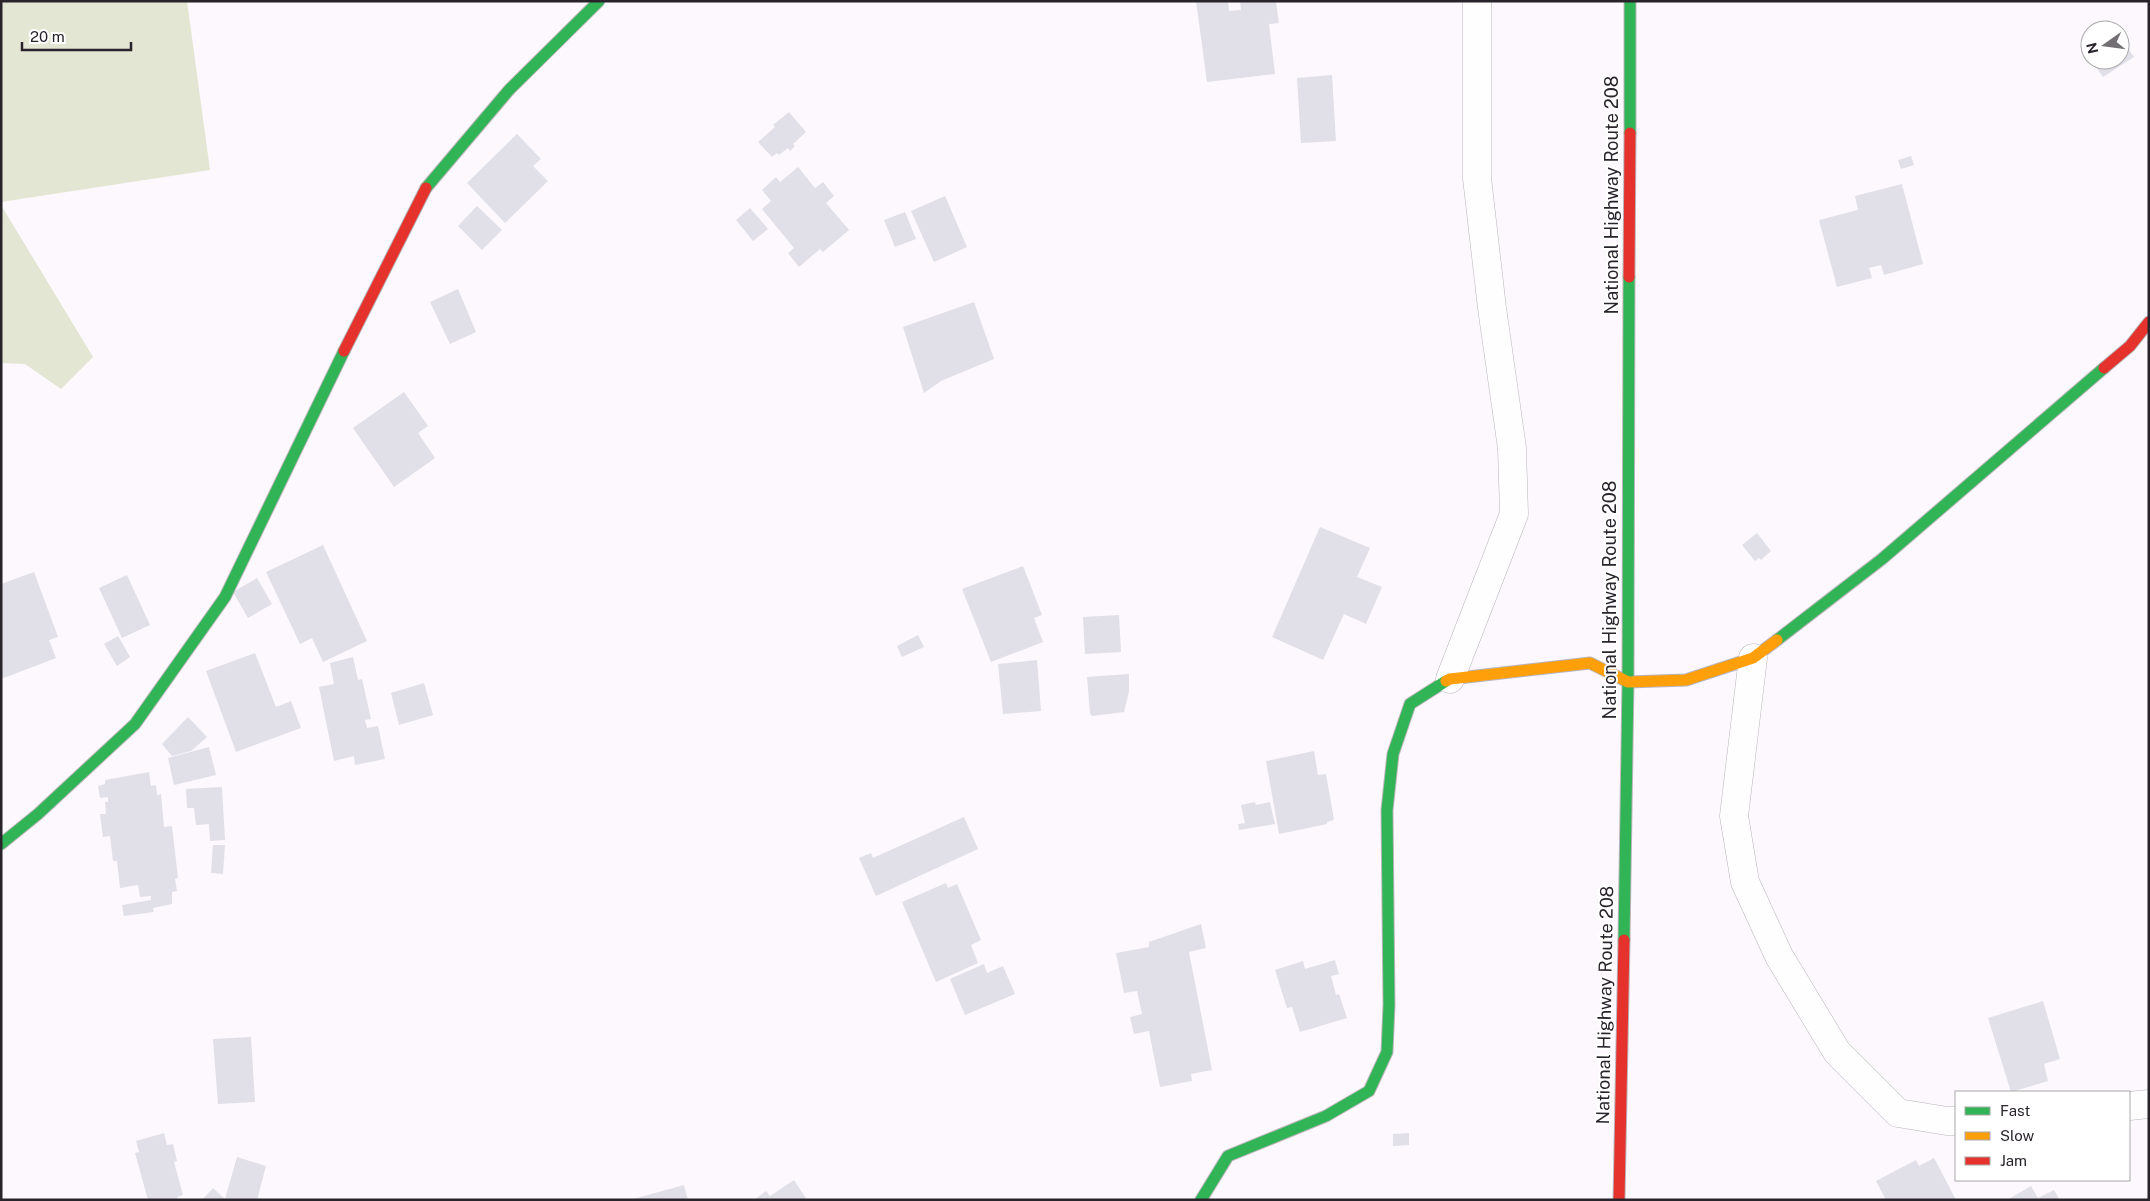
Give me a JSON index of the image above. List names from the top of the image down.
{
  "streets": {
    "main road": ["National Highway Route 208"]
  },
  "legend": ["Fast", "Slow", "Jam"],
  "scale_bar": "20 m",
  "north": "left"
}
